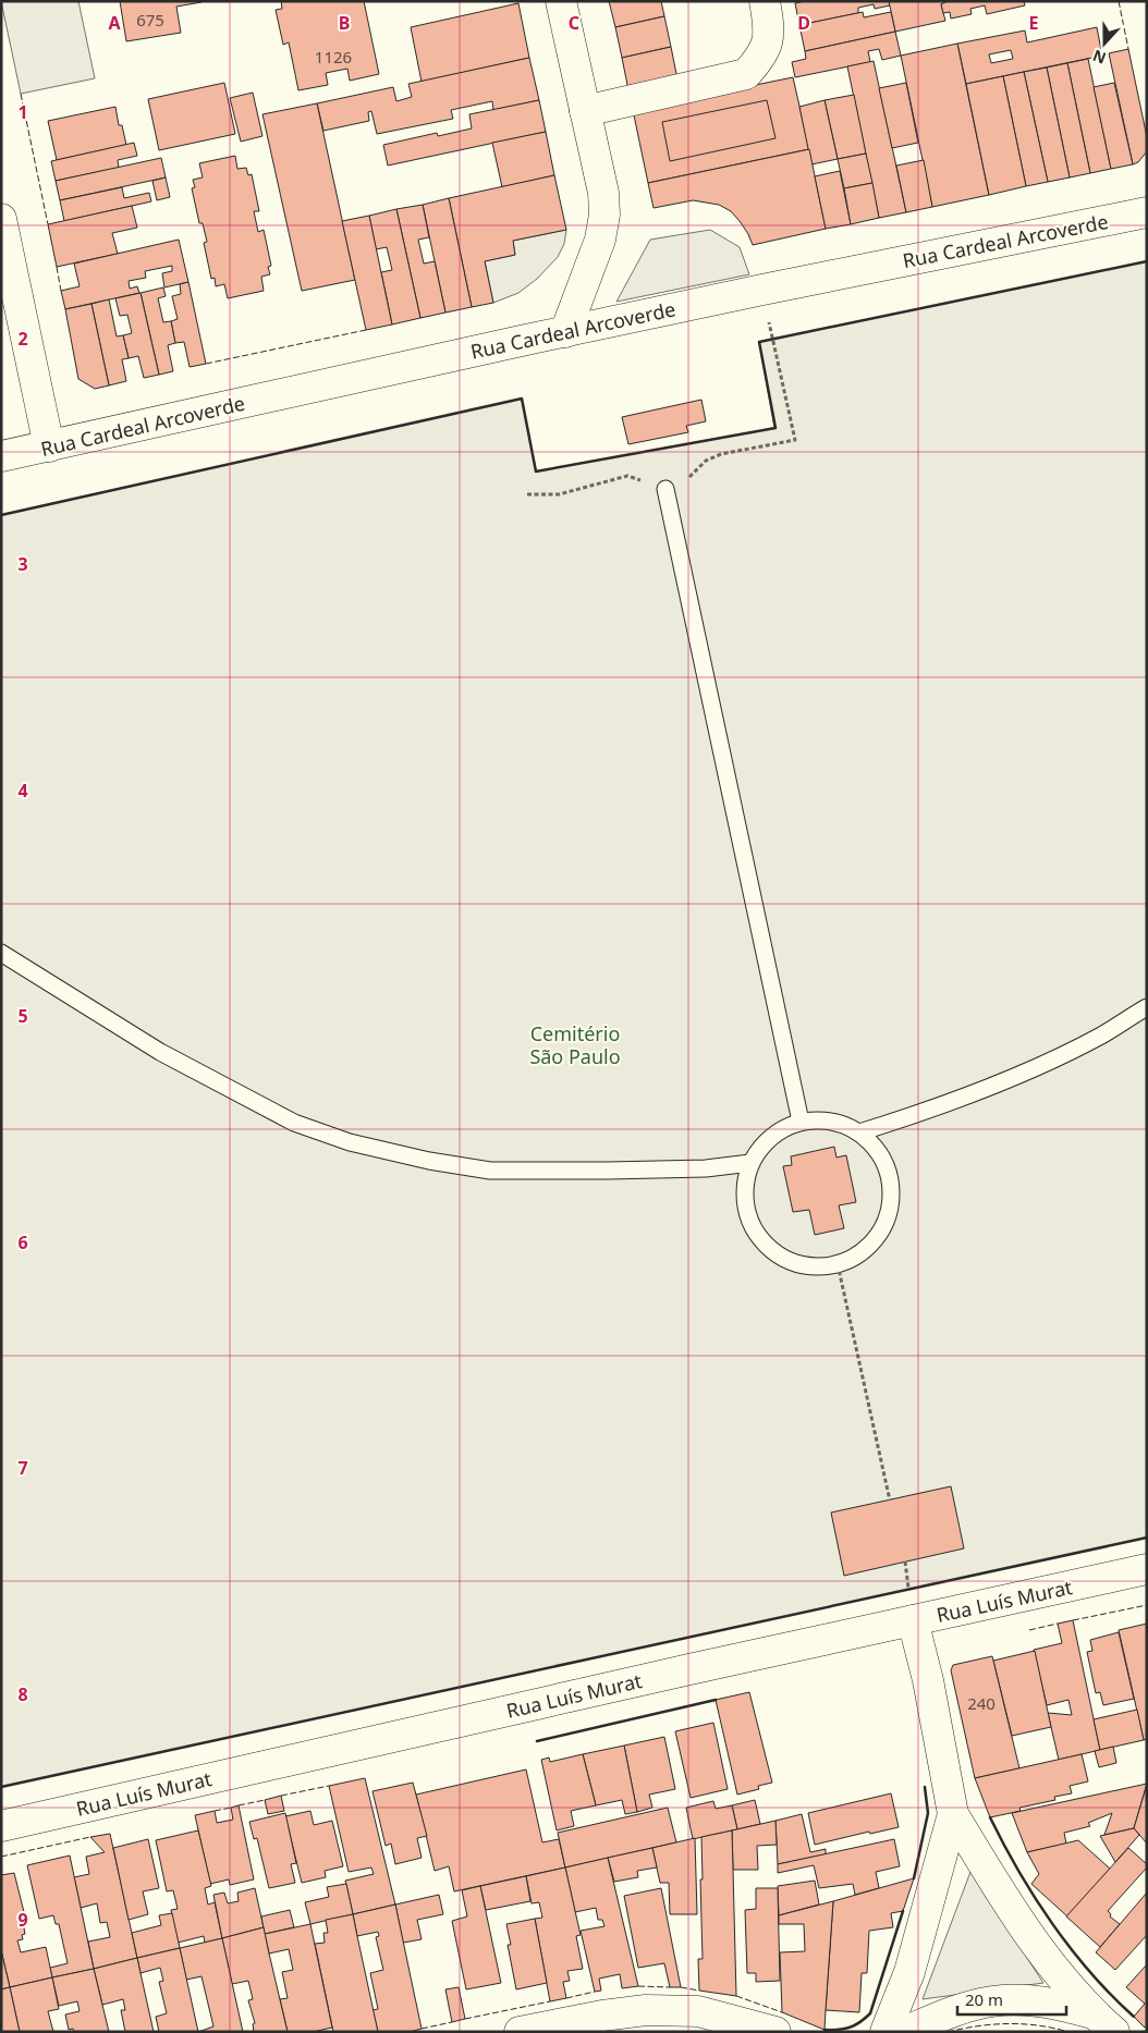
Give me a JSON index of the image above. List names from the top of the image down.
{
  "streets": {
    "street": ["Rua Cardeal Arcoverde", "Rua Luís Murat"]
  },
  "parks": ["Cemitério São Paulo"],
  "house_numbers": ["675", "1126", "240"],
  "scale_bar": "20 m",
  "north": "bottom",
  "grid": {
    "columns": [
      "A",
      "B",
      "C",
      "D",
      "E"
    ],
    "rows": [
      "1",
      "2",
      "3",
      "4",
      "5",
      "6",
      "7",
      "8",
      "9"
    ]
  }
}
